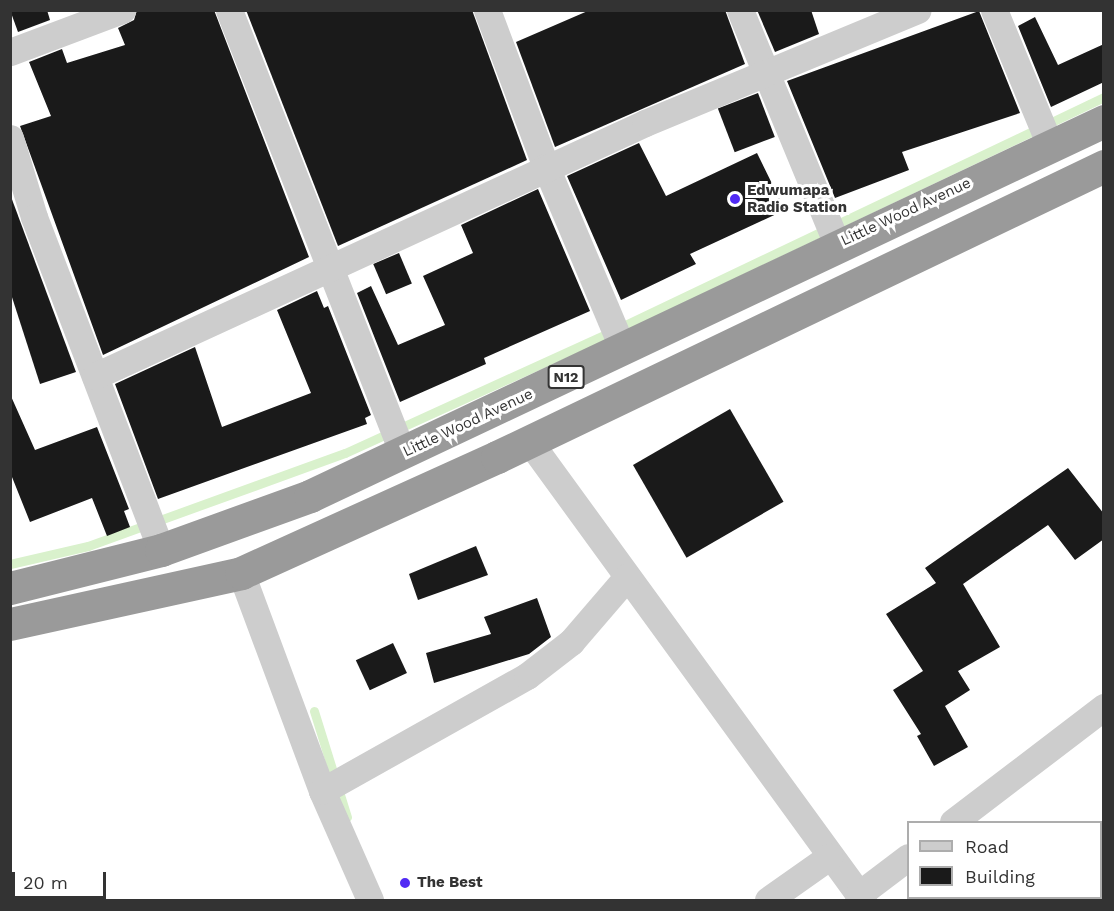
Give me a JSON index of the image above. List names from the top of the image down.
{
  "streets": {
    "highway": ["Little Wood Avenue", "N12"]
  },
  "places": ["Edwumapa Radio Station", "The Best"],
  "legend": ["Road", "Building"],
  "scale_bar": "20 m"
}
